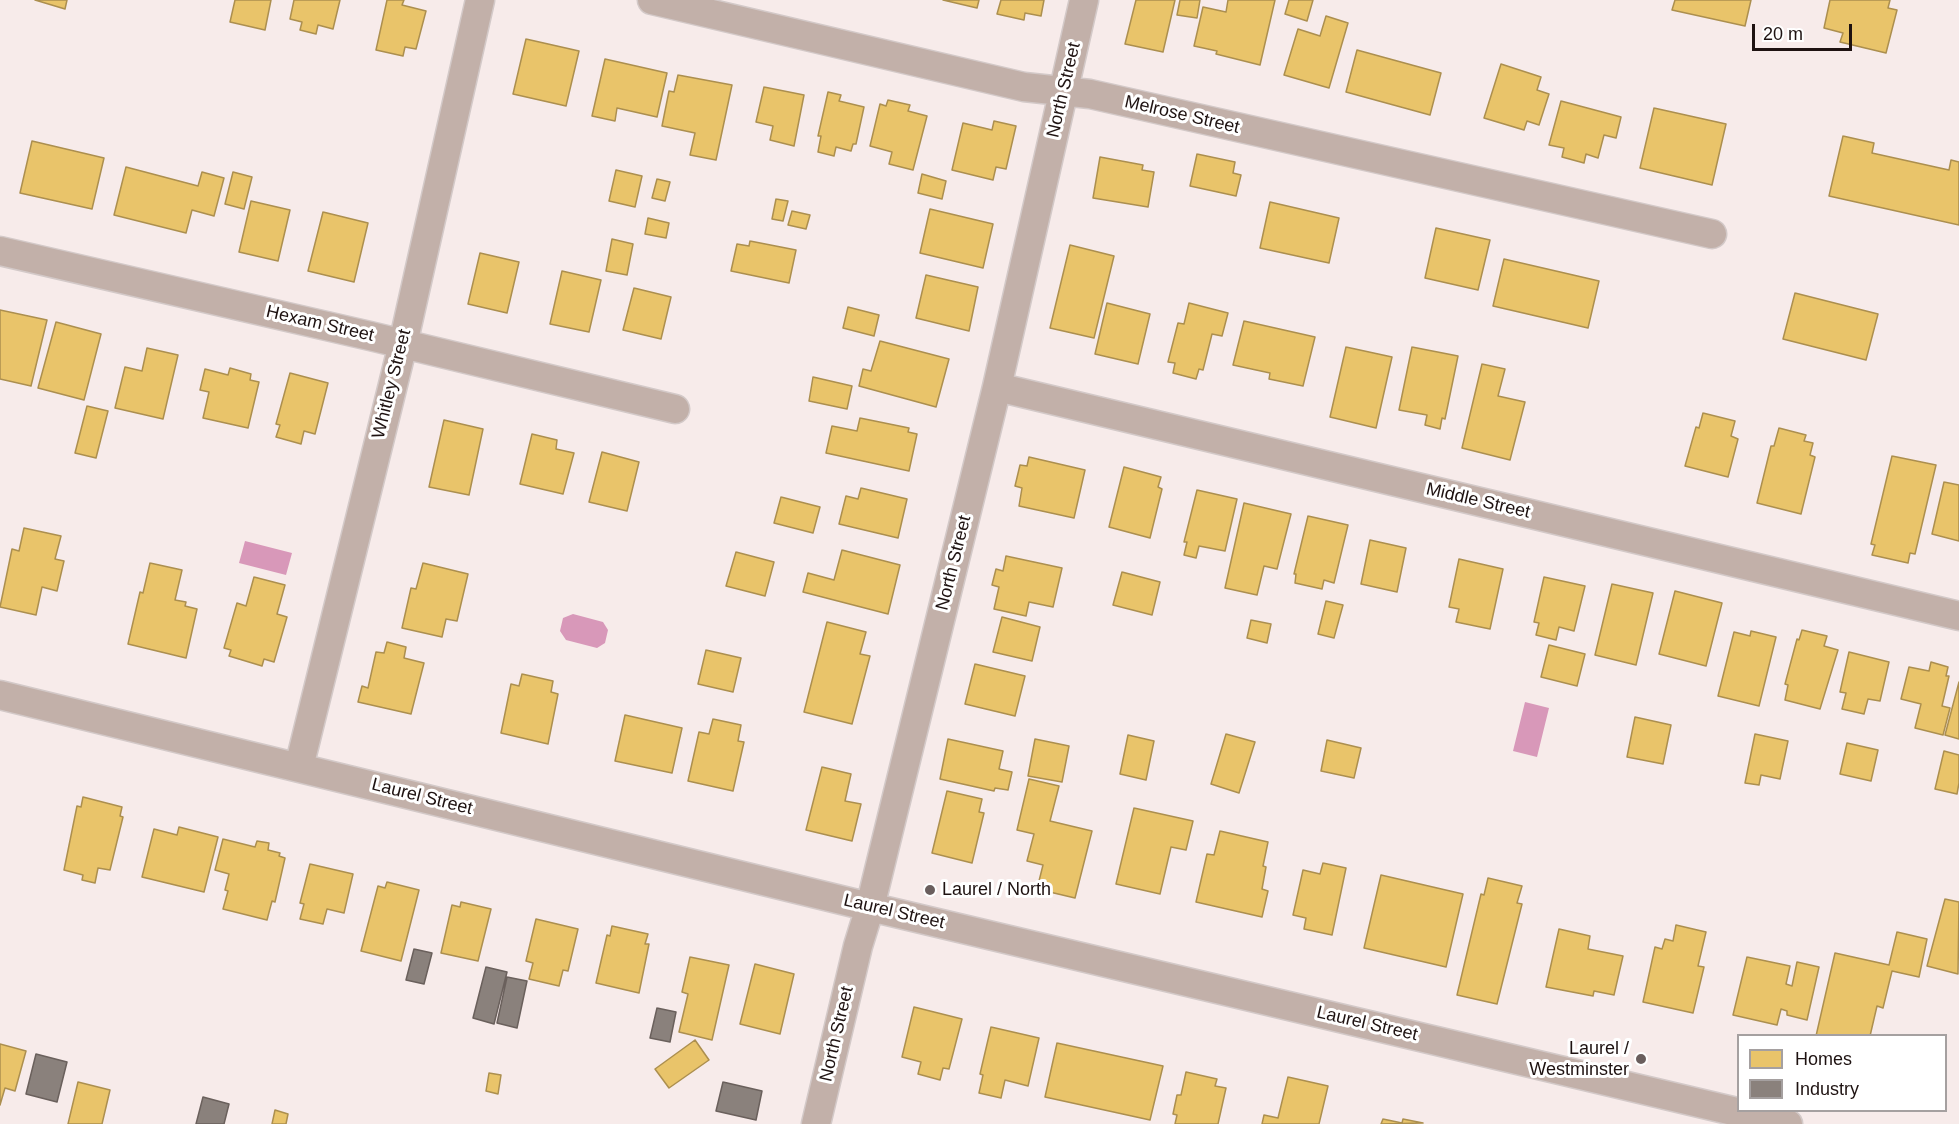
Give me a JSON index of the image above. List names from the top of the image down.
{
  "streets": {
    "street": [
      "North Street",
      "Melrose Street",
      "Hexam Street",
      "Whitley Street",
      "Middle Street",
      "Laurel Street"
    ]
  },
  "crossings": [
    ["North Street", "Melrose Street"],
    ["North Street", "Middle Street"],
    ["North Street", "Laurel Street"],
    ["Hexam Street", "Whitley Street"],
    ["Whitley Street", "Laurel Street"]
  ],
  "places": ["Laurel / North", "Laurel / Westminster"],
  "legend": ["Homes", "Industry"],
  "scale_bar": "20 m"
}
